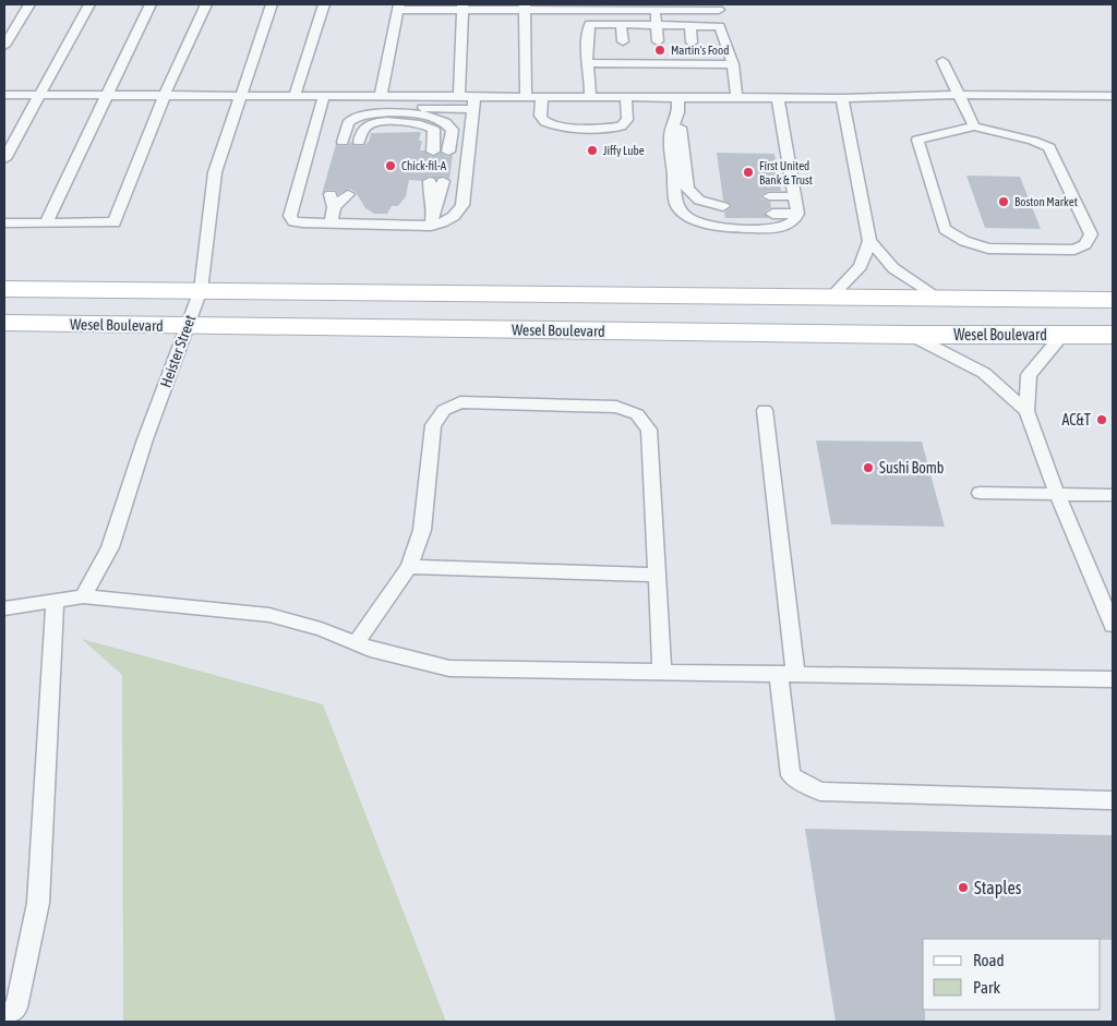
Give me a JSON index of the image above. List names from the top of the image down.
{
  "streets": {
    "main road": ["Wesel Boulevard"],
    "lane": ["Heister Street"]
  },
  "crossings": [
    ["Wesel Boulevard", "Heister Street"]
  ],
  "places": [
    "Martin's Food",
    "Jiffy Lube",
    "Chick-fil-A",
    "First United Bank & Trust",
    "Boston Market",
    "AC&T",
    "Sushi Bomb",
    "Staples"
  ],
  "legend": ["Road", "Park"]
}
